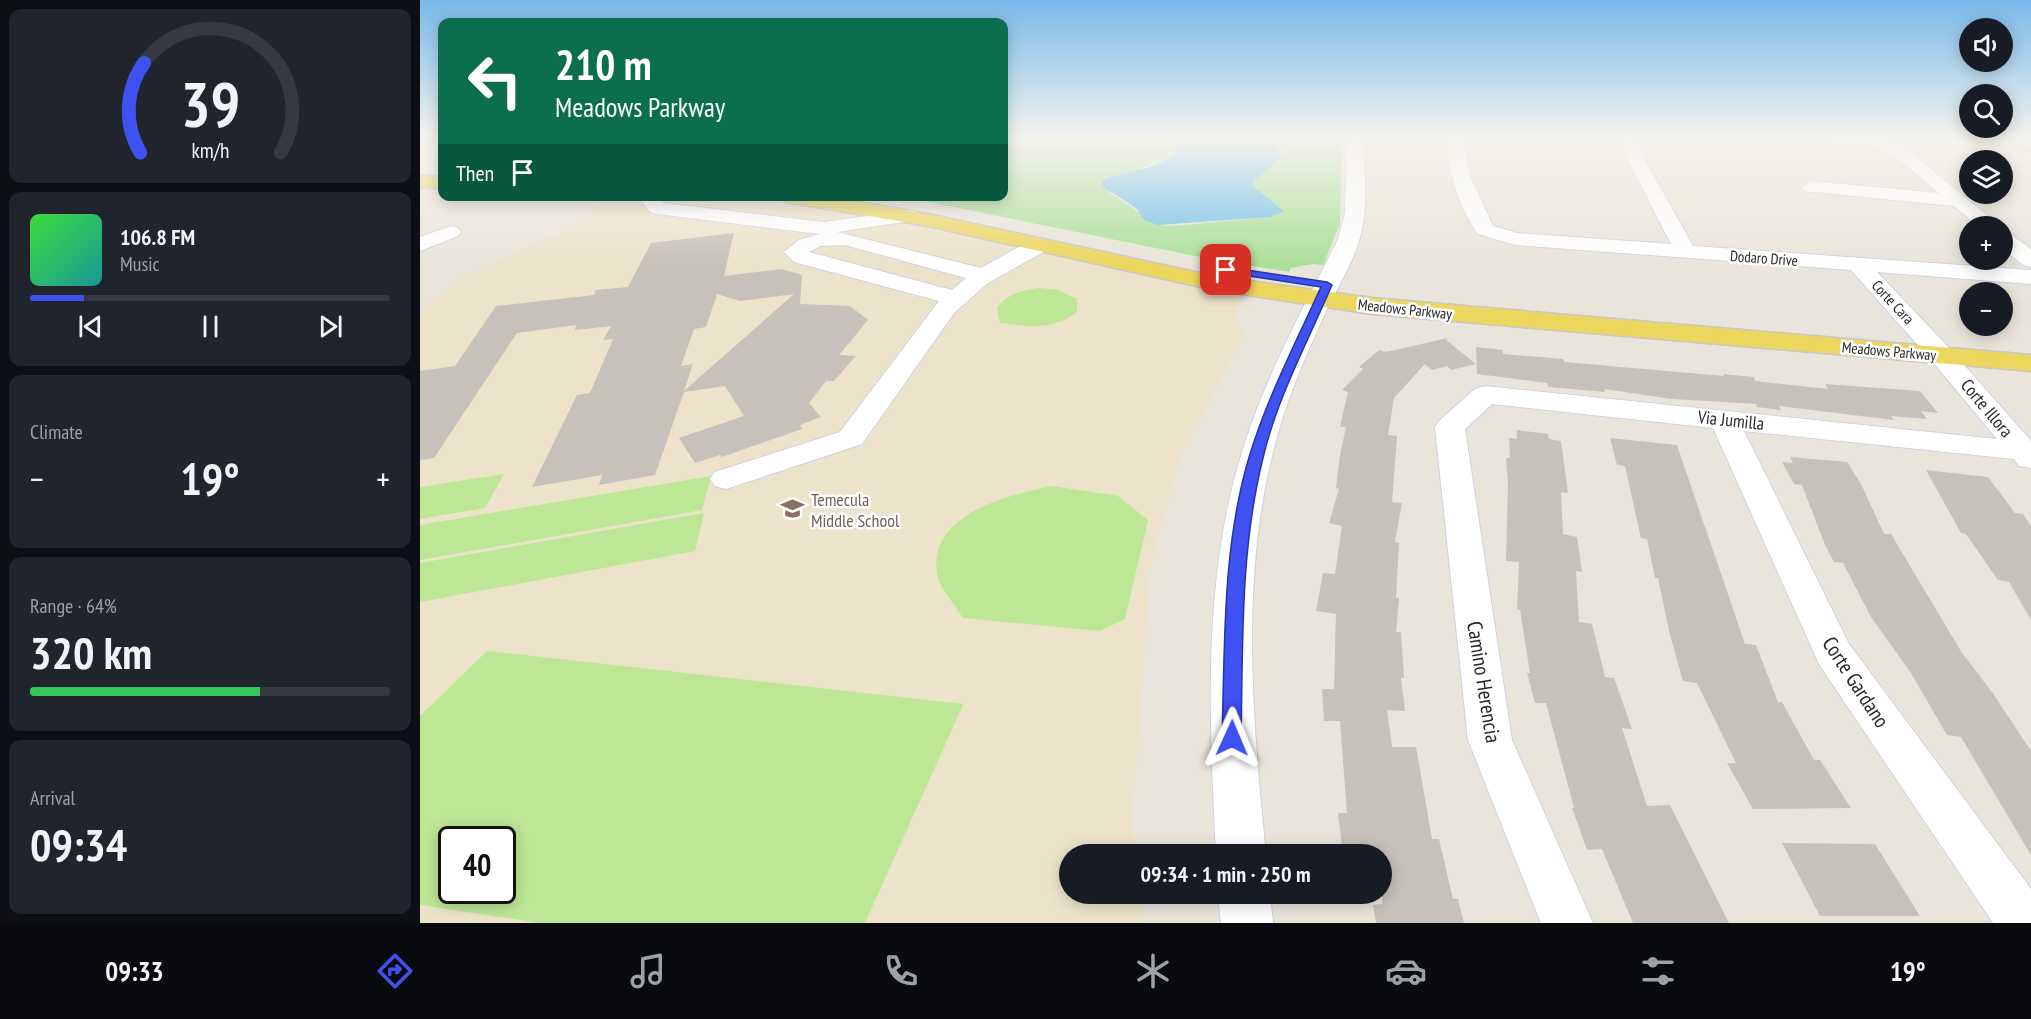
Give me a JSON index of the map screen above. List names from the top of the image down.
{
  "streets": {
    "main road": ["Meadows Parkway"],
    "street": [
      "Dodaro Drive",
      "Corte Cara",
      "Corte Illora",
      "Via Jumilla",
      "Camino Herencia",
      "Corte Gardano"
    ]
  },
  "crossings": [
    ["Dodaro Drive", "Corte Cara"],
    ["Corte Cara", "Meadows Parkway"],
    ["Corte Cara", "Corte Illora"],
    ["Meadows Parkway", "Corte Illora"],
    ["Corte Illora", "Via Jumilla"],
    ["Via Jumilla", "Camino Herencia"],
    ["Via Jumilla", "Corte Gardano"]
  ],
  "places": {
    "school or university": ["Temecula Middle School"]
  },
  "page": {
    "map_buttons": ["+", "−"],
    "turn": ["210 m", "Meadows Parkway"],
    "then": "Then",
    "song": ["106.8 FM", "Music"],
    "tile": [
      "Climate",
      ["Range · 64%", "320 km"],
      ["Arrival", "09:34"]
    ],
    "heat": ["−", "19°", "+"],
    "limit": "40",
    "trip": "09:34 · 1 min · 250 m",
    "tabs": ["09:33", "19°"],
    "gauge": ["39", "km/h"]
  }
}
